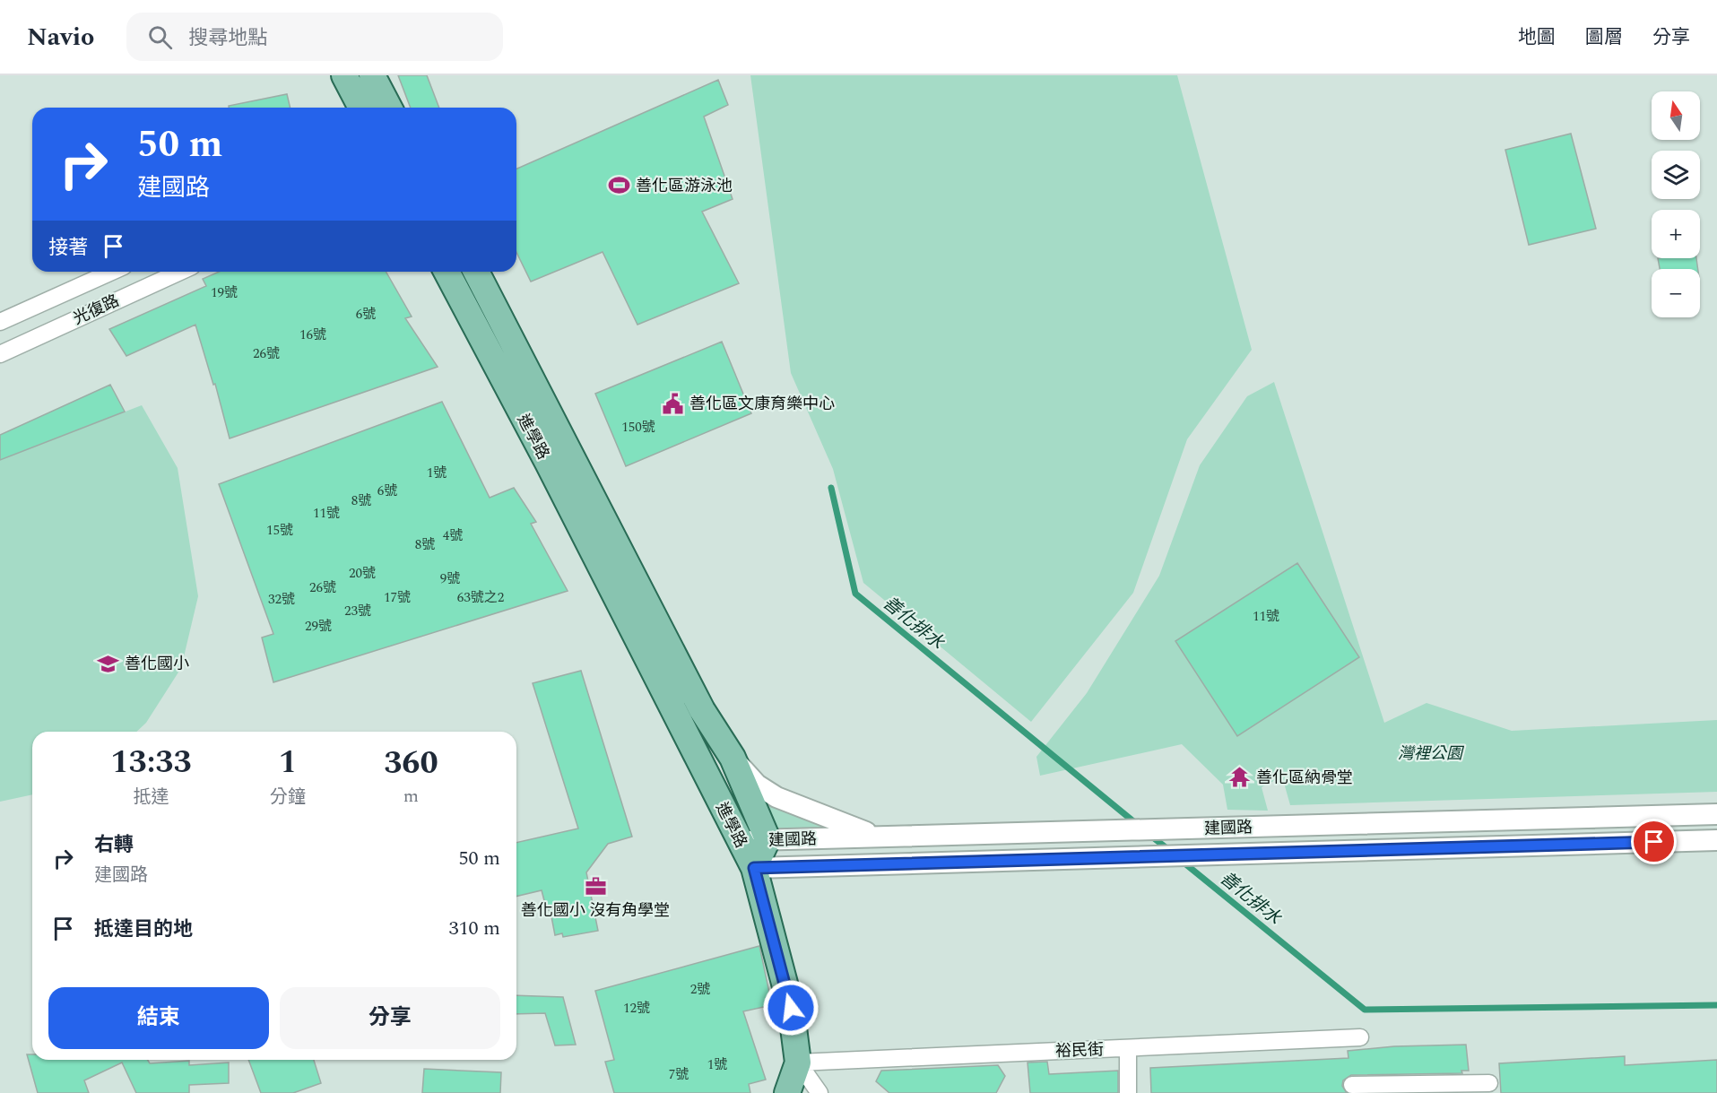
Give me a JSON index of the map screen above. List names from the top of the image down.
{
  "streets": {
    "main road": ["進學路"],
    "street": ["光復路", "建國路", "裕民街"]
  },
  "crossings": [
    ["進學路", "建國路"]
  ],
  "water": ["善化排水"],
  "parks": ["灣裡公園"],
  "places": {
    "sports": ["善化區游泳池"],
    "public building": ["善化區文康育樂中心"],
    "school or university": ["善化國小"],
    "temple": ["善化區納骨堂"],
    "office": ["善化國小 沒有角學堂"]
  },
  "house_numbers": [
    "19號",
    "6號",
    "16號",
    "26號",
    "150號",
    "1號",
    "6號",
    "8號",
    "11號",
    "15號",
    "4號",
    "8號",
    "20號",
    "9號",
    "26號",
    "17號",
    "63號之2",
    "32號",
    "23號",
    "11號",
    "29號",
    "2號",
    "12號",
    "1號",
    "7號"
  ],
  "north": "top",
  "page": {
    "header": "Navio",
    "search": "搜尋地點",
    "nav": ["地圖", "圖層", "分享"],
    "map_buttons": ["+", "−"],
    "turn": ["50 m", "建國路"],
    "then": "接著",
    "eta": [
      "13:33",
      "抵達",
      "1",
      "分鐘",
      "360",
      "m"
    ],
    "list": [
      {
        "name": "右轉",
        "note": "建國路",
        "value": "50 m"
      },
      {
        "name": "抵達目的地",
        "value": "310 m"
      }
    ],
    "buttons": ["結束", "分享"]
  }
}
